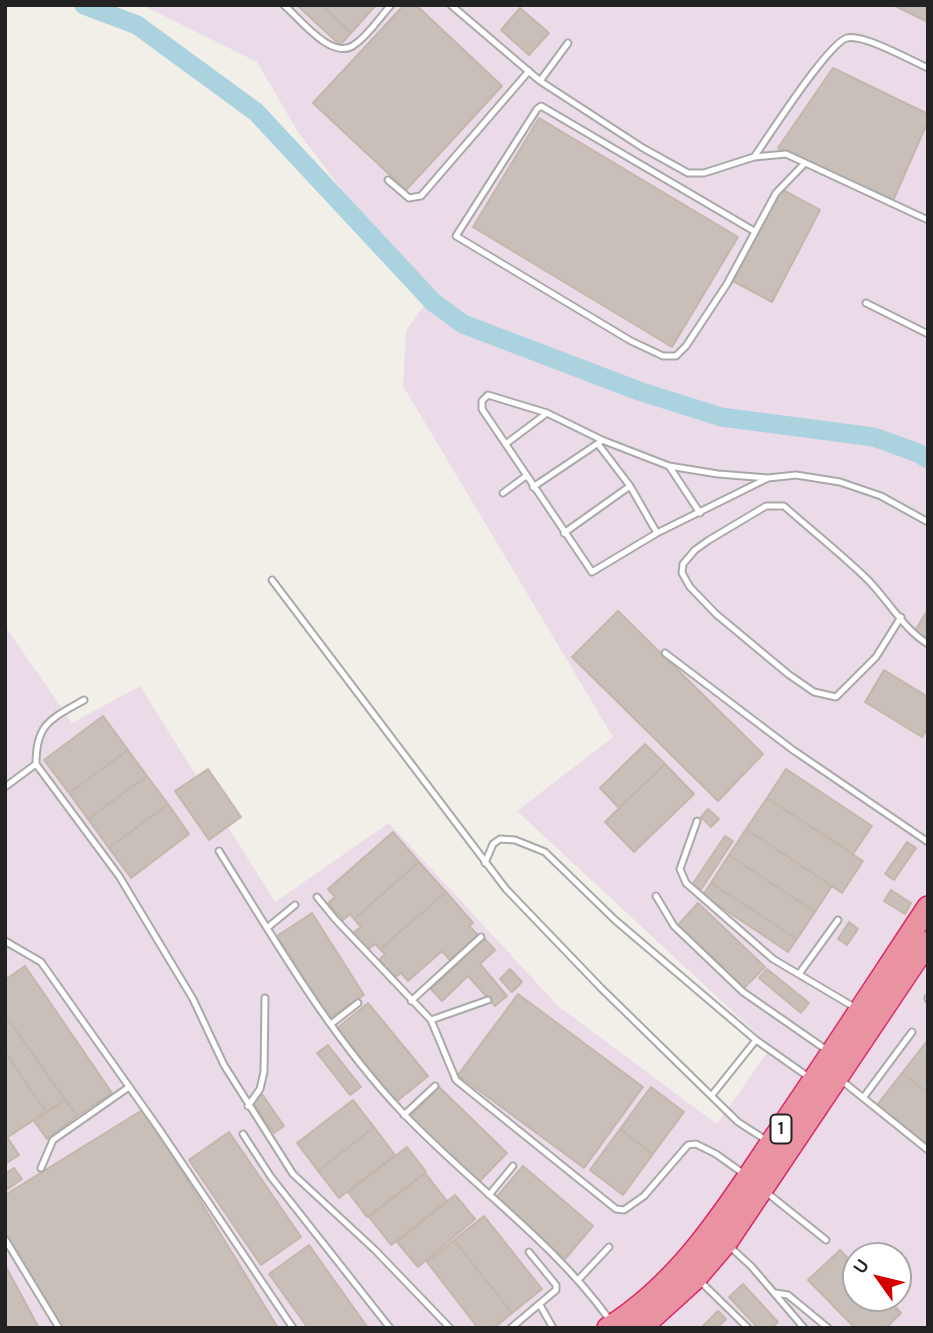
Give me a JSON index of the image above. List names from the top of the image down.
{
  "streets": {
    "highway": ["1"]
  },
  "north": "top left"
}
